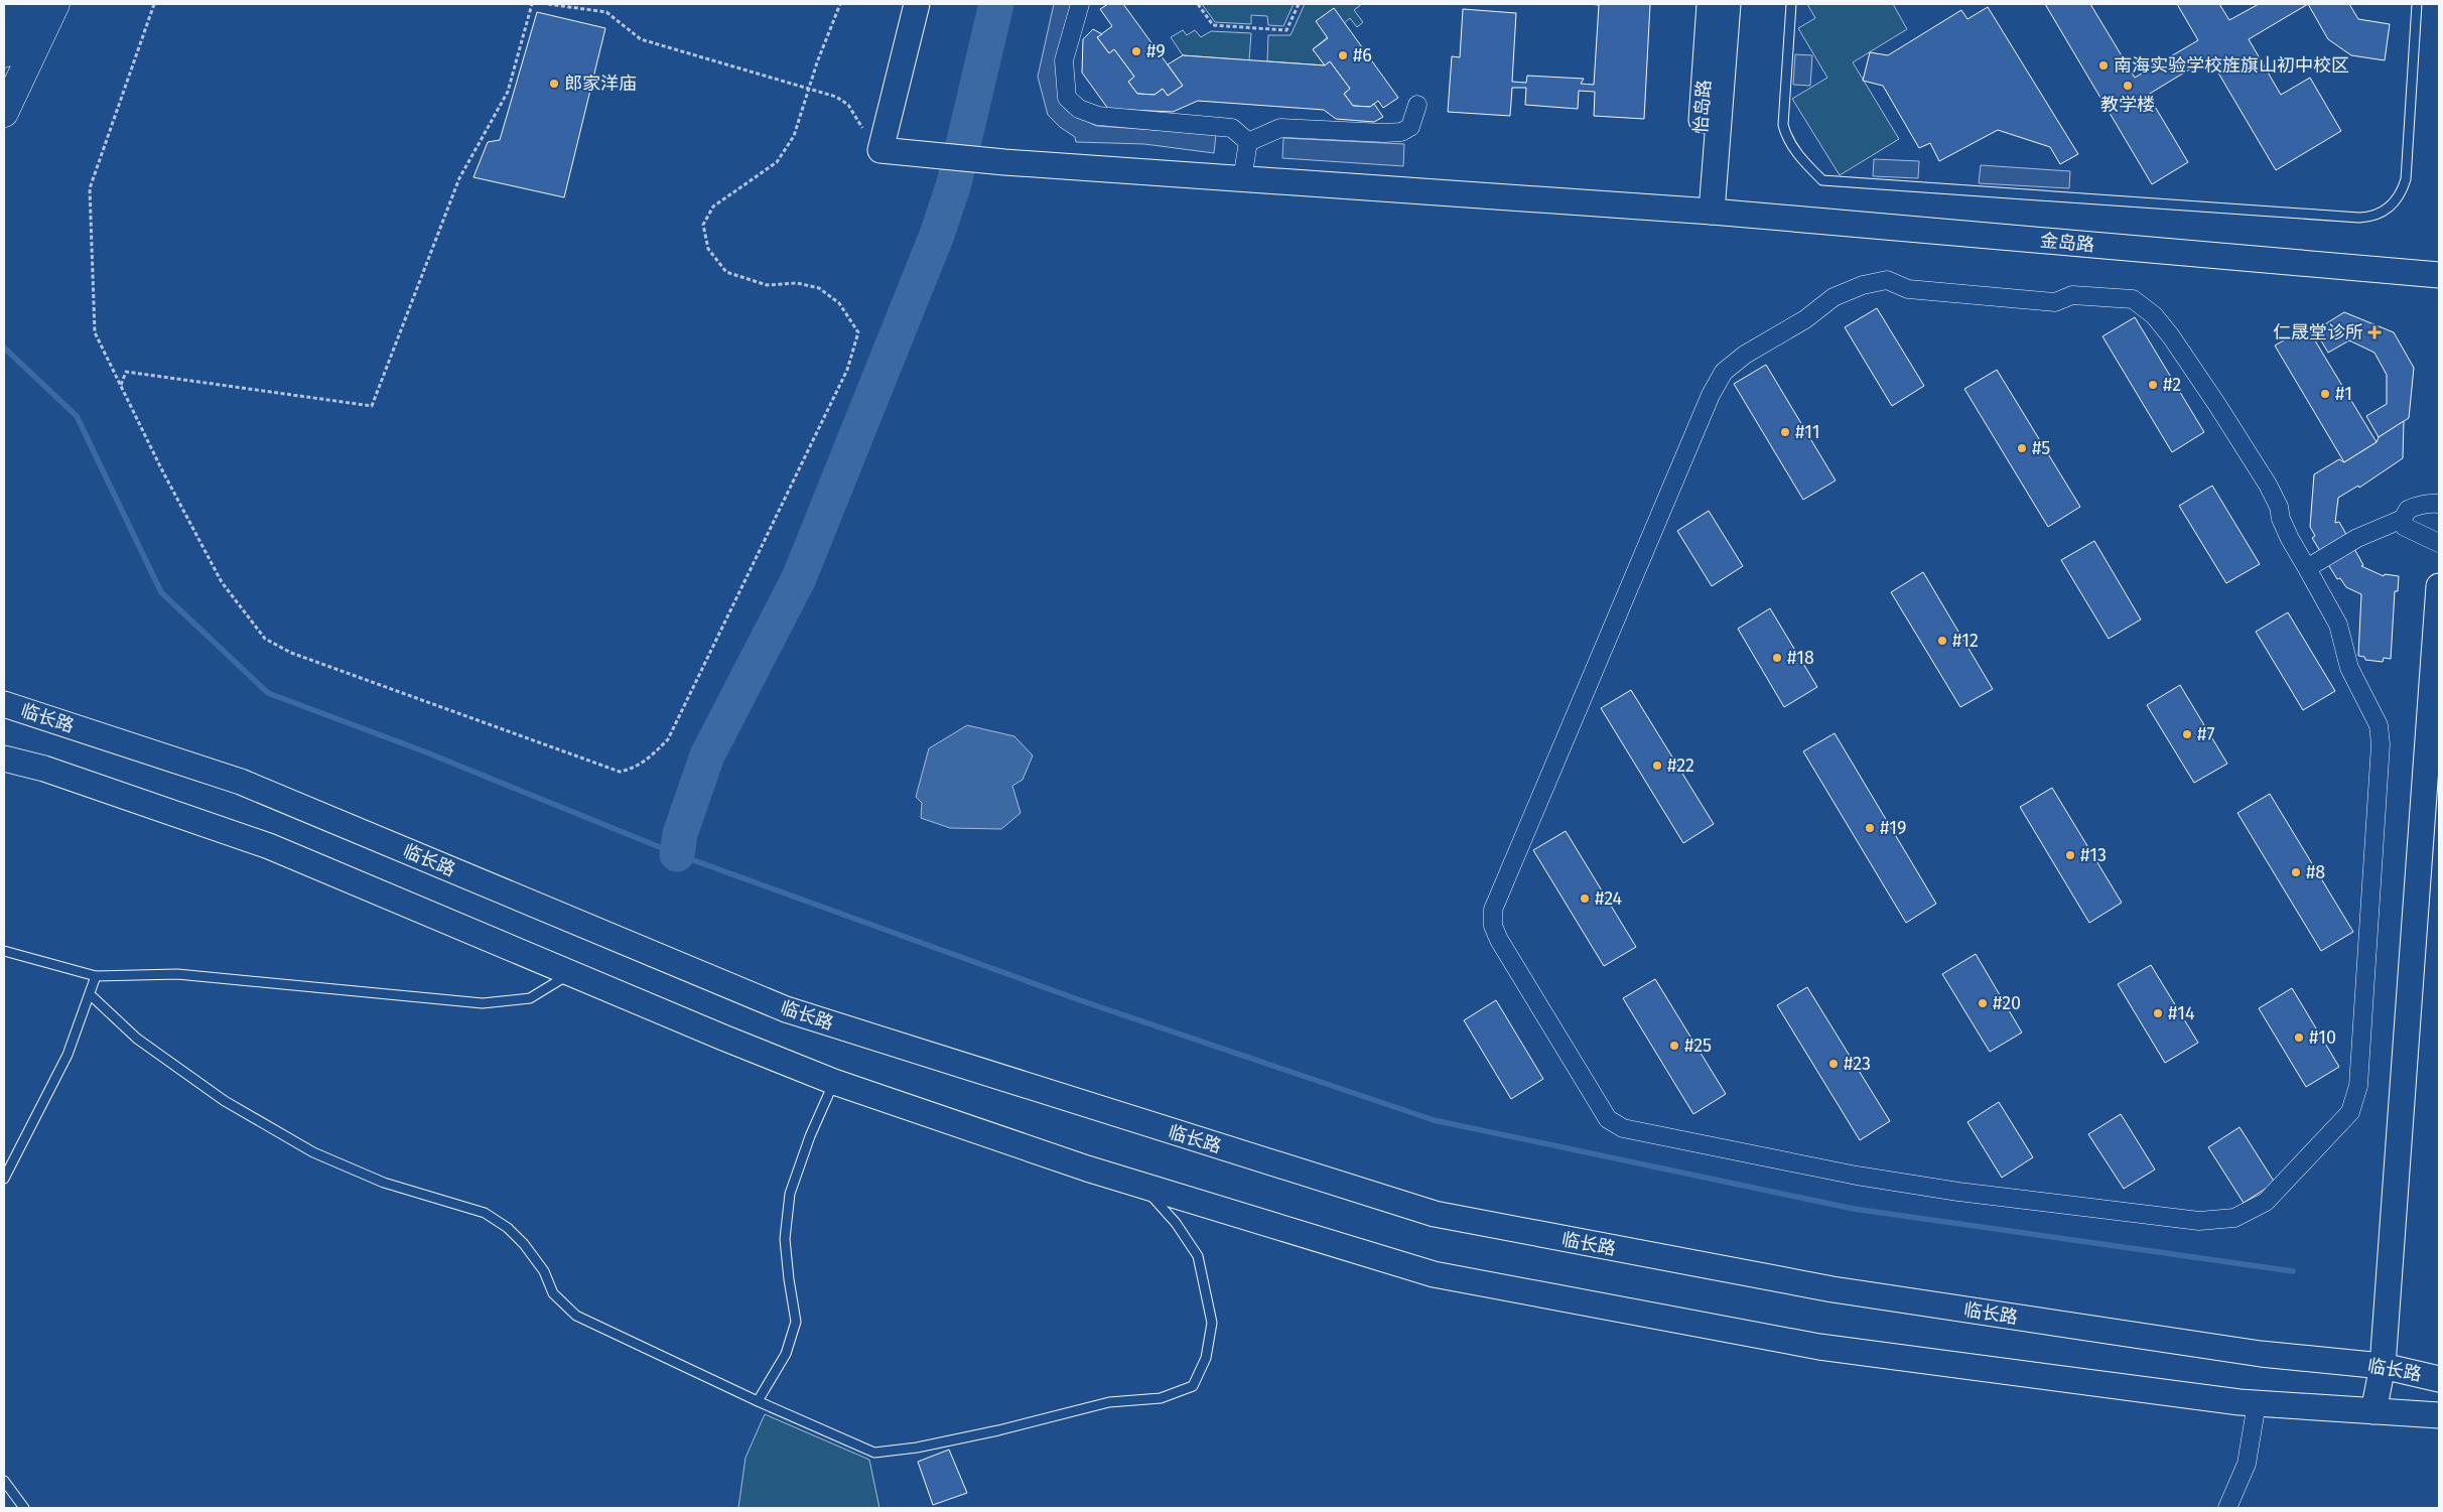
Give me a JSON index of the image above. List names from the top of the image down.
{
  "streets": {
    "main road": ["怡岛路", "金岛路", "临长路"]
  },
  "crossings": [
    ["怡岛路", "金岛路"]
  ],
  "places": {
    "other": [
      "#9",
      "#6",
      "南海实验学校旌旗山初中校区",
      "郎家洋庙",
      "教学楼",
      "#2",
      "#1",
      "#11",
      "#5",
      "#12",
      "#18",
      "#7",
      "#22",
      "#19",
      "#13",
      "#8",
      "#24",
      "#20",
      "#14",
      "#10",
      "#25",
      "#23"
    ],
    "health": ["仁晟堂诊所"]
  }
}
